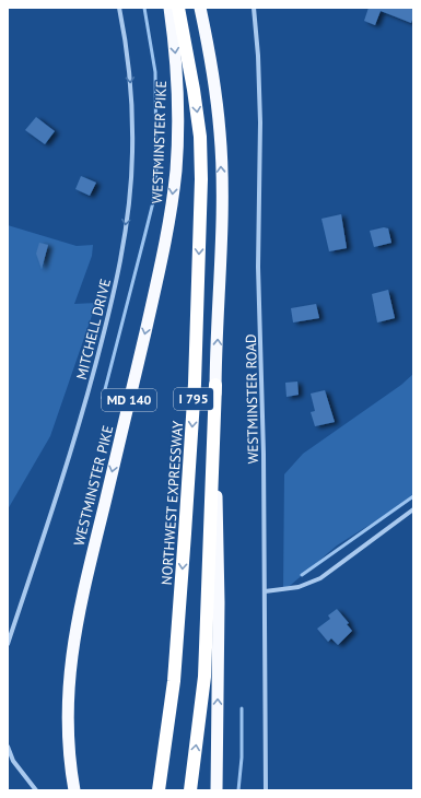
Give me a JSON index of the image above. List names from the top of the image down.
{
  "streets": {
    "highway": [
      "WESTMINSTER PIKE",
      "I 795",
      "MD 140",
      "NORTHWEST EXPRESSWAY"
    ],
    "street": ["MITCHELL DRIVE", "WESTMINSTER ROAD"]
  },
  "one_way": ["MITCHELL DRIVE"]
}
